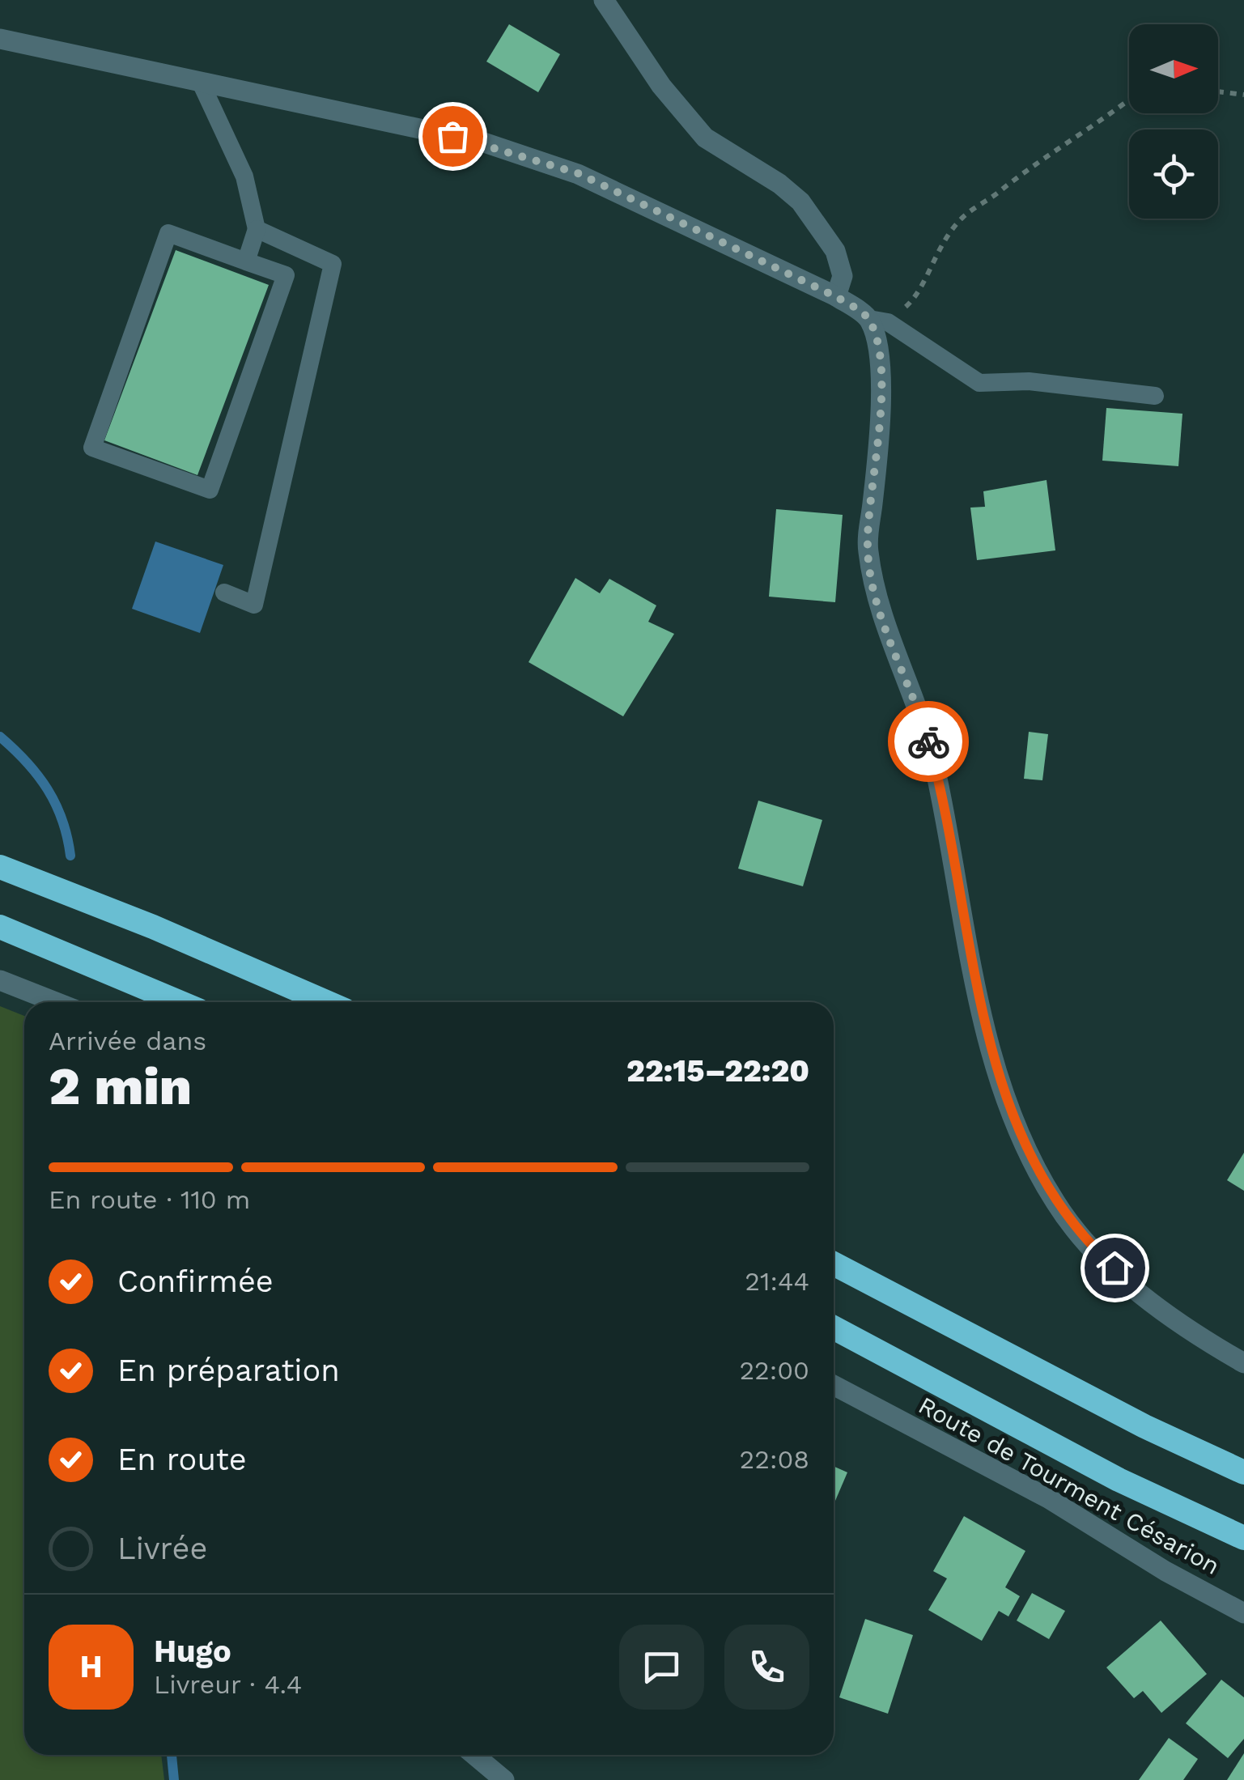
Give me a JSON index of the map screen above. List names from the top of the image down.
{
  "streets": {
    "street": ["Route de Tourment Césarion"]
  },
  "north": "right",
  "page": {
    "heading": ["2 min", "Arrivée dans", "22:15–22:20"],
    "panel": ["Hugo", "Livreur · 4.4"],
    "bar": "En route · 110 m",
    "list": [
      ["Confirmée", "21:44"],
      ["En préparation", "22:00"],
      ["En route", "22:08"],
      "Livrée"
    ],
    "round": "H"
  }
}
